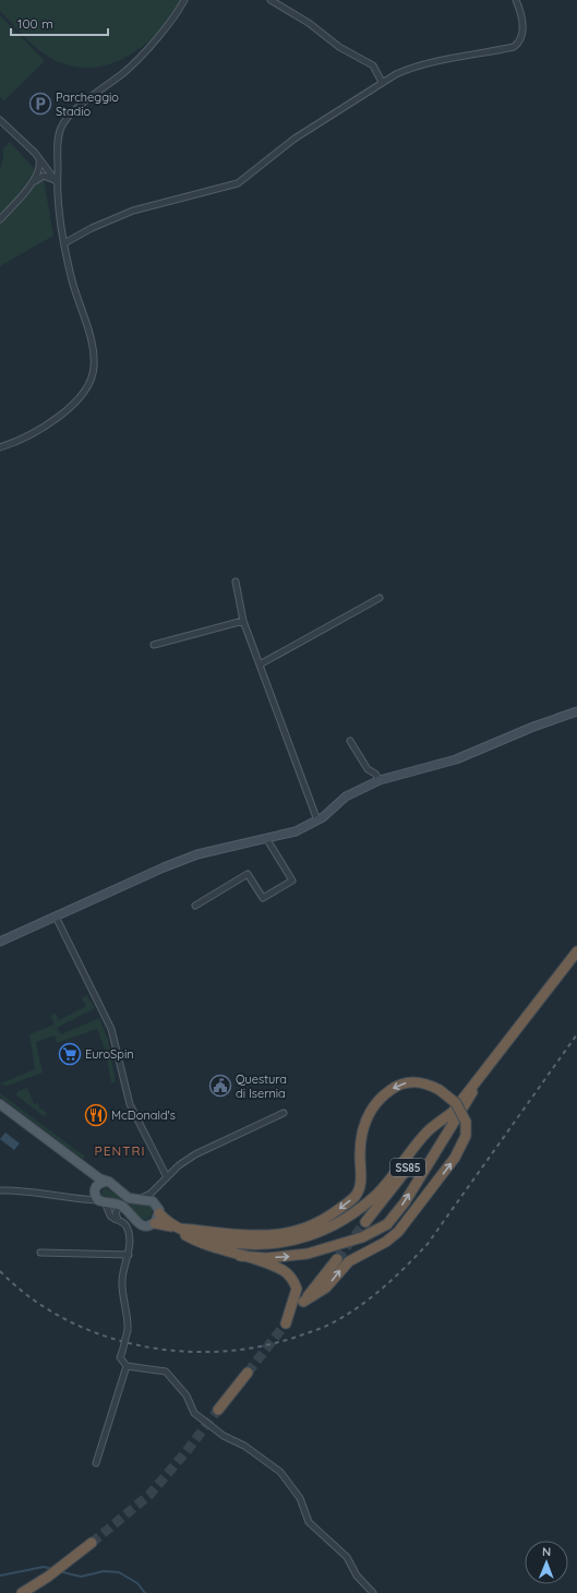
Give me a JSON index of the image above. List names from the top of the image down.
{
  "streets": {
    "highway": ["SS85"]
  },
  "districts": ["PENTRI"],
  "places": {
    "parking": ["Parcheggio Stadio"],
    "supermarket": ["EuroSpin"],
    "public building": ["Questura di Isernia"],
    "restaurant": ["McDonald's"]
  },
  "scale_bar": "100 m",
  "north": "top"
}
